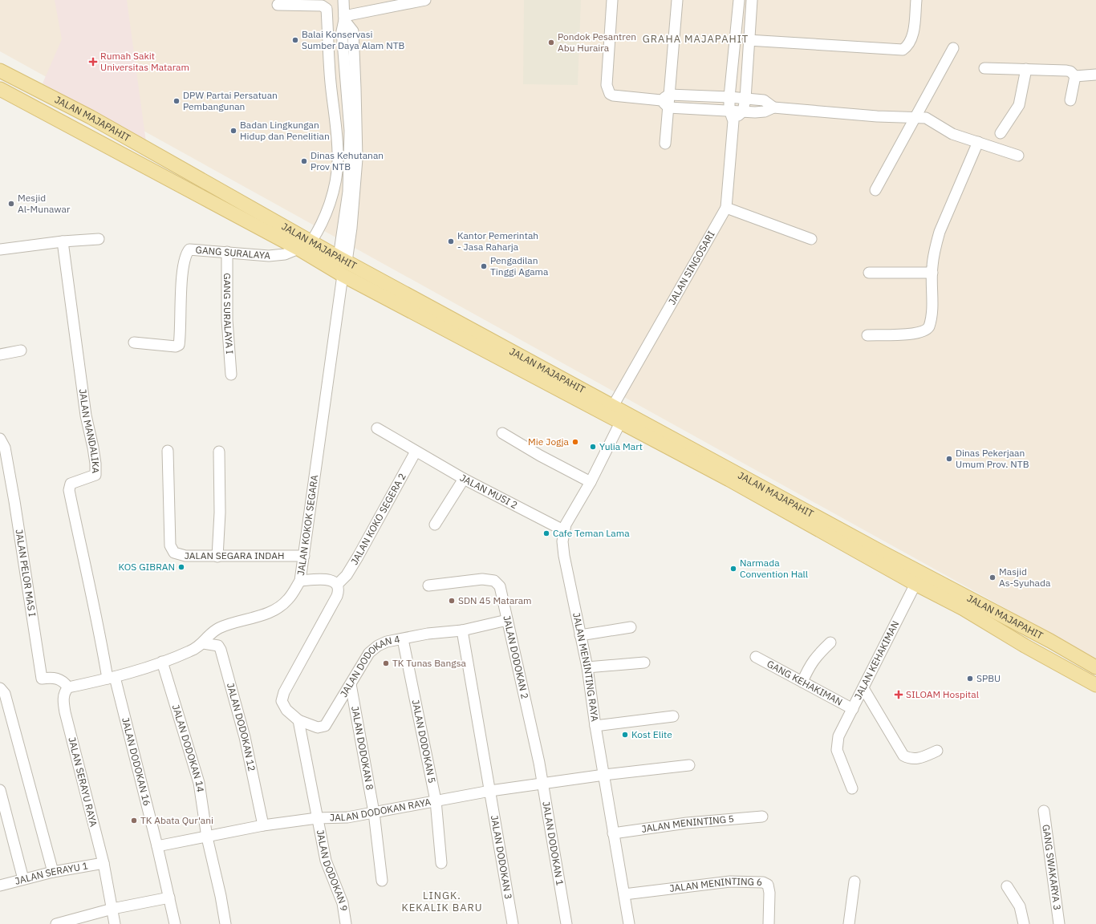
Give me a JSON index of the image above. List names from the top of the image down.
{
  "streets": {
    "main road": ["JALAN MAJAPAHIT"],
    "street": [
      "GANG SURALAYA",
      "JALAN SINGOSARI",
      "GANG SURALAYA I",
      "JALAN MANDALIKA",
      "JALAN MUSI 2",
      "JALAN KOKO SEGERA 2",
      "JALAN KOKOK SEGARA",
      "JALAN SEGARA INDAH",
      "JALAN PELOR MAS I",
      "JALAN DODOKAN 2",
      "JALAN KEHAKIMAN",
      "JALAN MENINTING RAYA",
      "JALAN DODOKAN 4",
      "GANG KEHAKIMAN",
      "JALAN DODOKAN 12",
      "JALAN DODOKAN 5",
      "JALAN DODOKAN 14",
      "JALAN DODOKAN 8",
      "JALAN DODOKAN 16",
      "JALAN SERAYU RAYA",
      "JALAN DODOKAN RAYA",
      "JALAN MENINTING 5",
      "JALAN DODOKAN 1",
      "JALAN DODOKAN 3",
      "GANG SWAKARYA 3",
      "JALAN DODOKAN 9",
      "JALAN SERAYU 1",
      "JALAN MENINTING 6"
    ]
  },
  "crossings": [
    ["JALAN MAJAPAHIT", "GANG SURALAYA"],
    ["JALAN MAJAPAHIT", "JALAN SINGOSARI"],
    ["JALAN MAJAPAHIT", "JALAN KOKOK SEGARA"],
    ["JALAN MAJAPAHIT", "JALAN KEHAKIMAN"],
    ["JALAN MAJAPAHIT", "JALAN MENINTING RAYA"],
    ["GANG SURALAYA", "GANG SURALAYA I"],
    ["JALAN MANDALIKA", "JALAN KOKOK SEGARA"],
    ["JALAN MANDALIKA", "JALAN DODOKAN 16"],
    ["JALAN MUSI 2", "JALAN KOKO SEGERA 2"],
    ["JALAN MUSI 2", "JALAN MENINTING RAYA"],
    ["JALAN KOKO SEGERA 2", "JALAN DODOKAN 4"],
    ["JALAN KOKO SEGERA 2", "JALAN DODOKAN 9"],
    ["JALAN KOKOK SEGARA", "JALAN SEGARA INDAH"],
    ["JALAN KOKOK SEGARA", "JALAN DODOKAN 12"],
    ["JALAN KOKOK SEGARA", "JALAN DODOKAN 14"],
    ["JALAN KOKOK SEGARA", "JALAN DODOKAN 16"],
    ["JALAN PELOR MAS I", "JALAN SERAYU RAYA"],
    ["JALAN DODOKAN 2", "JALAN DODOKAN 4"],
    ["JALAN DODOKAN 2", "JALAN DODOKAN 1"],
    ["JALAN KEHAKIMAN", "GANG KEHAKIMAN"],
    ["JALAN MENINTING RAYA", "JALAN DODOKAN RAYA"],
    ["JALAN MENINTING RAYA", "JALAN MENINTING 5"],
    ["JALAN MENINTING RAYA", "JALAN MENINTING 6"],
    ["JALAN DODOKAN 4", "JALAN DODOKAN 5"],
    ["JALAN DODOKAN 4", "JALAN DODOKAN 8"],
    ["JALAN DODOKAN 4", "JALAN DODOKAN 9"],
    ["JALAN DODOKAN 12", "JALAN DODOKAN RAYA"],
    ["JALAN DODOKAN 5", "JALAN DODOKAN RAYA"],
    ["JALAN DODOKAN 14", "JALAN DODOKAN RAYA"],
    ["JALAN DODOKAN 8", "JALAN DODOKAN RAYA"],
    ["JALAN DODOKAN 16", "JALAN DODOKAN RAYA"],
    ["JALAN SERAYU RAYA", "JALAN SERAYU 1"],
    ["JALAN DODOKAN RAYA", "JALAN DODOKAN 1"],
    ["JALAN DODOKAN RAYA", "JALAN DODOKAN 3"],
    ["JALAN DODOKAN RAYA", "JALAN DODOKAN 9"]
  ],
  "districts": ["GRAHA MAJAPAHIT", "LINGK. KEKALIK BARU"],
  "places": {
    "other": [
      "Balai Konservasi Sumber Daya Alam NTB",
      "Pondok Pesantren Abu Huraira",
      "DPW Partai Persatuan Pembangunan",
      "Badan Lingkungan Hidup dan Penelitian",
      "Dinas Kehutanan Prov NTB",
      "Mesjid Al-Munawar",
      "Kantor Pemerintah - Jasa Raharja",
      "Pengadilan Tinggi Agama",
      "Mie Jogja",
      "Yulia Mart",
      "Dinas Pekerjaan Umum Prov. NTB",
      "Cafe Teman Lama",
      "KOS GIBRAN",
      "Narmada Convention Hall",
      "Masjid As-Syuhada",
      "SDN 45 Mataram",
      "TK Tunas Bangsa",
      "SPBU",
      "Kost Elite",
      "TK Abata Qur'ani"
    ],
    "health": ["Rumah Sakit Universitas Mataram", "SILOAM Hospital"]
  }
}
